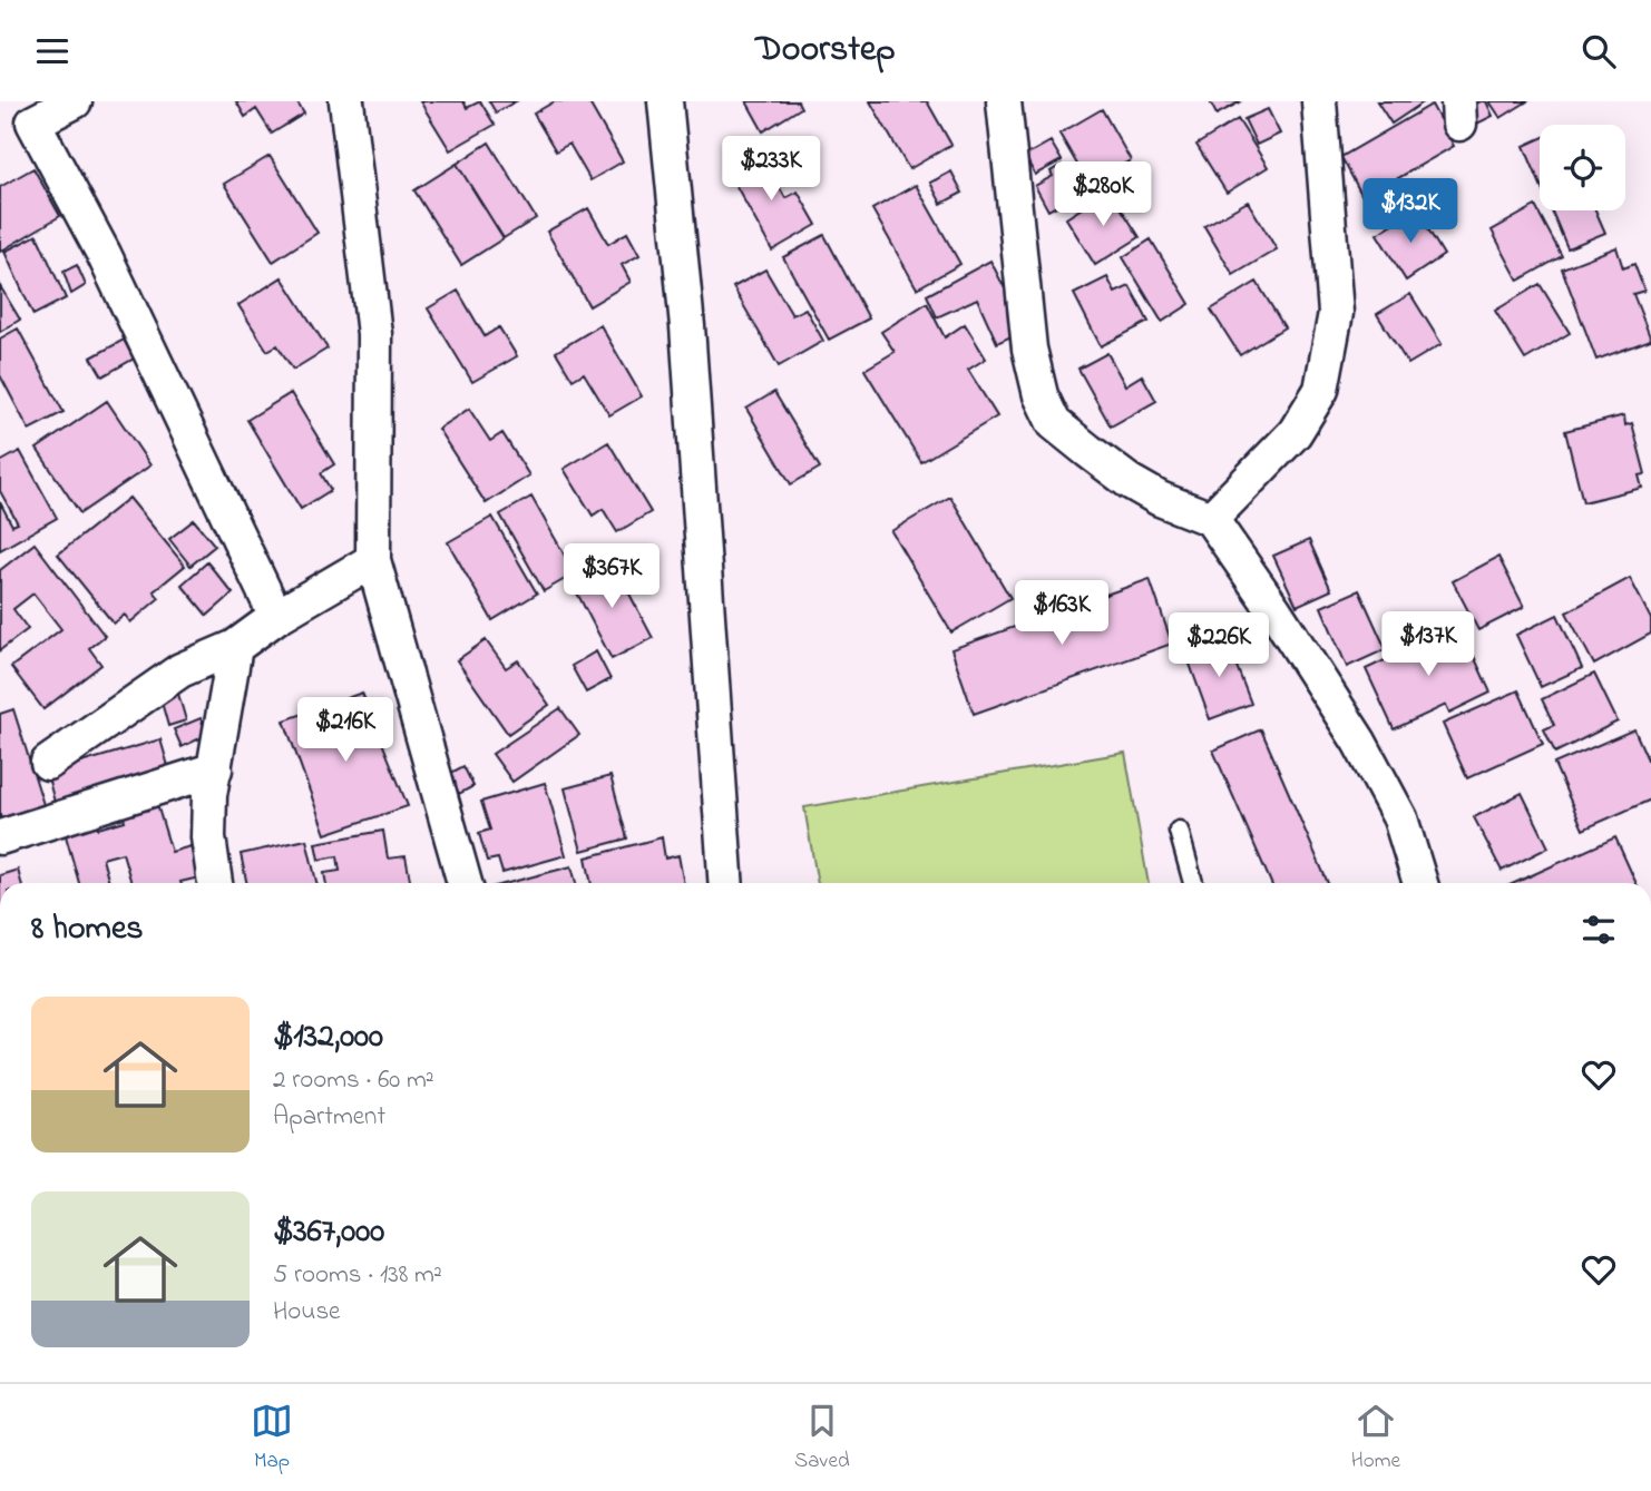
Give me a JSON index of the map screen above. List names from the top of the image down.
{
  "page": {
    "header": "Doorstep",
    "price": [
      "$233K",
      "$280K",
      "$132K",
      "$367K",
      "$163K",
      "$137K",
      "$226K",
      "$216K"
    ],
    "heading": "8 homes",
    "list": [
      {
        "name": "$132,000",
        "note": "2 rooms · 60 m² · Apartment"
      },
      {
        "name": "$367,000",
        "note": "5 rooms · 138 m² · House"
      }
    ],
    "tabs": ["Map", "Saved", "Home"]
  }
}
